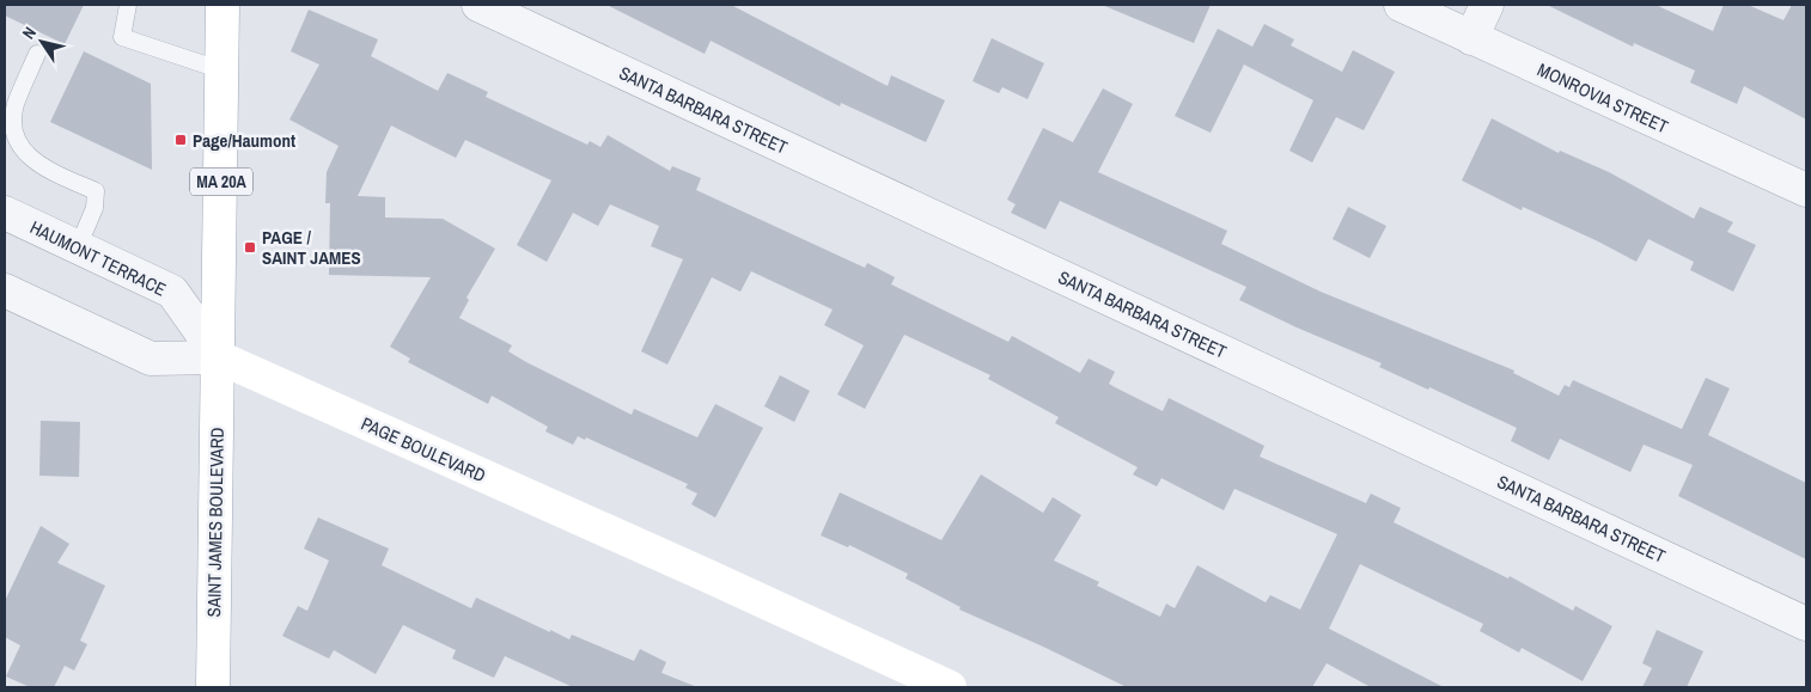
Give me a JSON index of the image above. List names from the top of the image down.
{
  "streets": {
    "street": [
      "MONROVIA STREET",
      "SANTA BARBARA STREET",
      "MA 20A",
      "HAUMONT TERRACE",
      "PAGE BOULEVARD",
      "SAINT JAMES BOULEVARD"
    ]
  },
  "crossings": [
    ["MA 20A", "HAUMONT TERRACE"],
    ["MA 20A", "PAGE BOULEVARD"],
    ["MA 20A", "SAINT JAMES BOULEVARD"],
    ["HAUMONT TERRACE", "PAGE BOULEVARD"],
    ["HAUMONT TERRACE", "SAINT JAMES BOULEVARD"],
    ["PAGE BOULEVARD", "SAINT JAMES BOULEVARD"]
  ],
  "places": {
    "transit": ["Page/Haumont", "PAGE / SAINT JAMES"]
  },
  "north": "top left"
}
